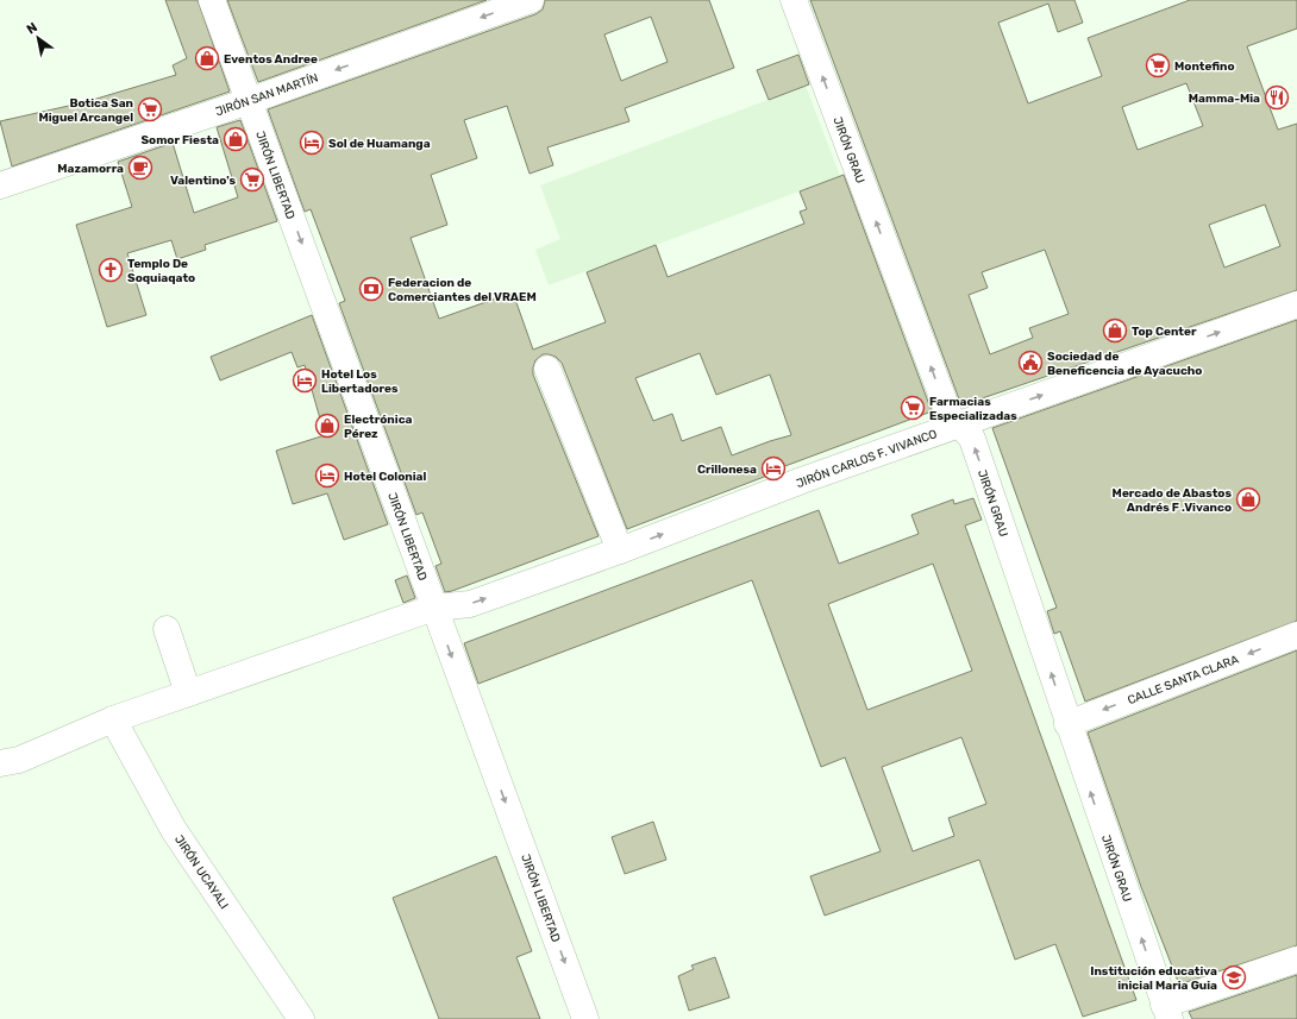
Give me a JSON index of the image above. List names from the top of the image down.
{
  "streets": {
    "street": [
      "JIRÓN SAN MARTÍN",
      "JIRÓN GRAU",
      "JIRÓN LIBERTAD",
      "JIRÓN CARLOS F. VIVANCO",
      "CALLE SANTA CLARA",
      "JIRÓN UCAYALI"
    ]
  },
  "crossings": [
    ["JIRÓN SAN MARTÍN", "JIRÓN LIBERTAD"],
    ["JIRÓN GRAU", "JIRÓN CARLOS F. VIVANCO"],
    ["JIRÓN GRAU", "CALLE SANTA CLARA"],
    ["JIRÓN LIBERTAD", "JIRÓN CARLOS F. VIVANCO"]
  ],
  "one_way": [
    "JIRÓN SAN MARTÍN",
    "JIRÓN GRAU",
    "JIRÓN LIBERTAD",
    "JIRÓN CARLOS F. VIVANCO",
    "CALLE SANTA CLARA"
  ],
  "places": {
    "shop": [
      "Eventos Andree",
      "Somor Fiesta",
      "Top Center",
      "Electrónica Pérez",
      "Mercado de Abastos Andrés F .Vivanco"
    ],
    "supermarket": [
      "Montefino",
      "Botica San Miguel Arcangel",
      "Valentino's",
      "Farmacias Especializadas"
    ],
    "restaurant": ["Mamma-Mia"],
    "hotel": [
      "Sol de Huamanga",
      "Hotel Los Libertadores",
      "Crillonesa",
      "Hotel Colonial"
    ],
    "cafe": ["Mazamorra"],
    "church": ["Templo De Soquiaqato"],
    "bank": ["Federacion de Comerciantes del VRAEM"],
    "public building": ["Sociedad de Beneficencia de Ayacucho"],
    "school or university": ["Institución educativa inicial Maria Guia"]
  },
  "north": "top left"
}
